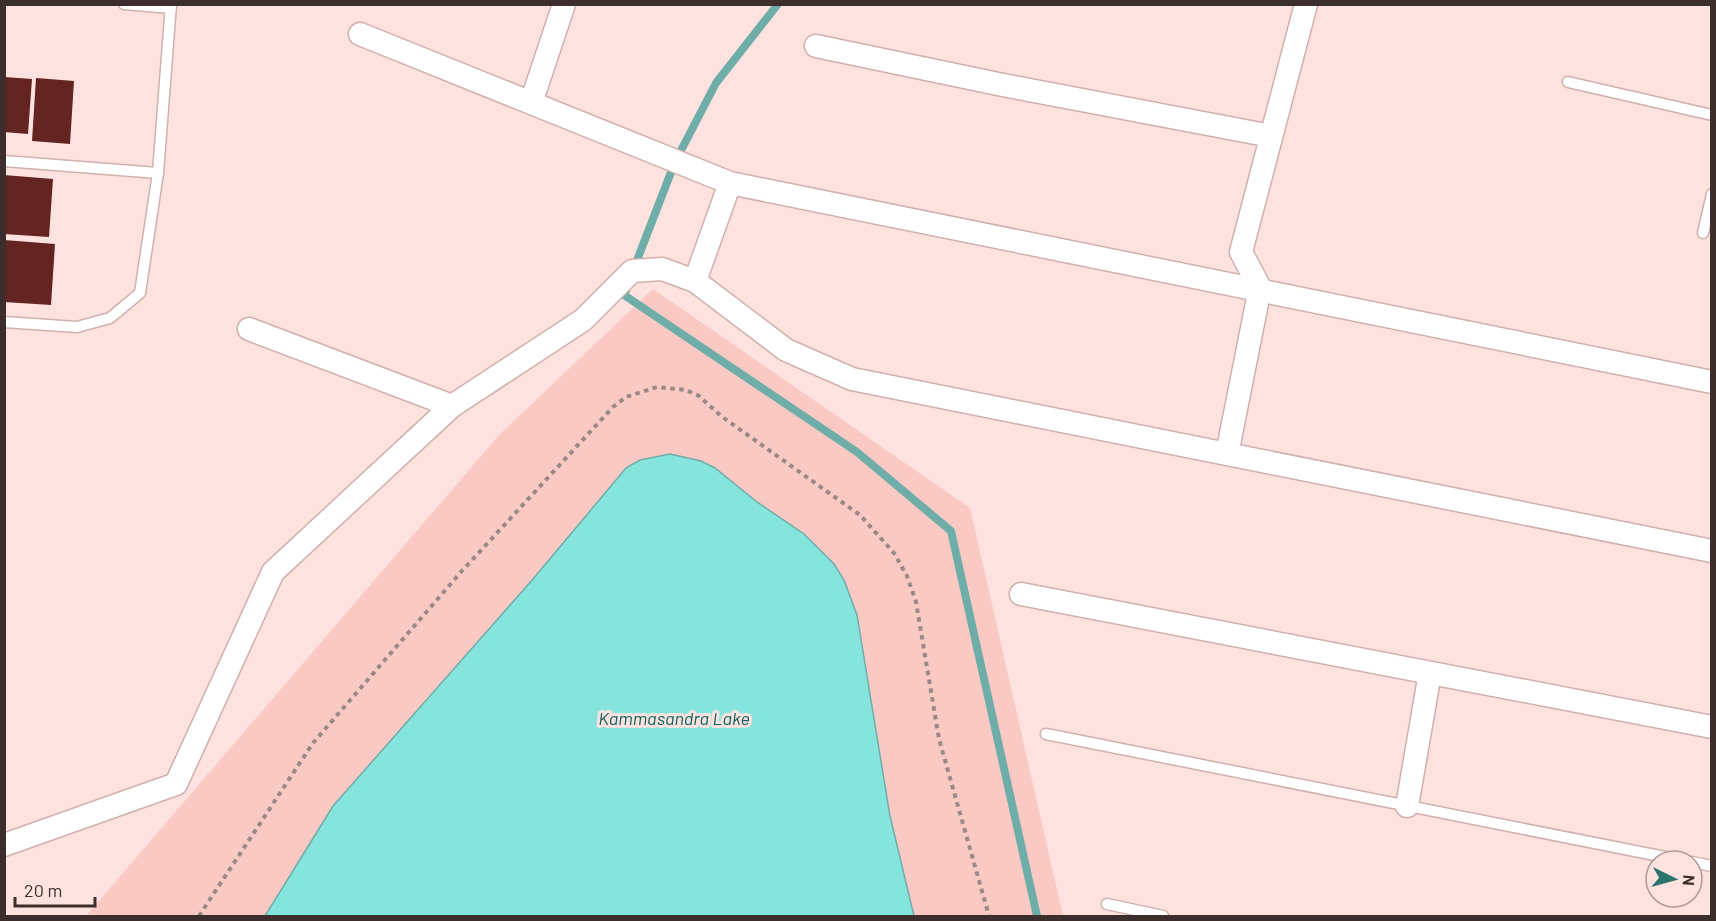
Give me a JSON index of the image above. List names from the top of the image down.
{
  "water": ["Kammasandra Lake"],
  "scale_bar": "20 m",
  "north": "right"
}
